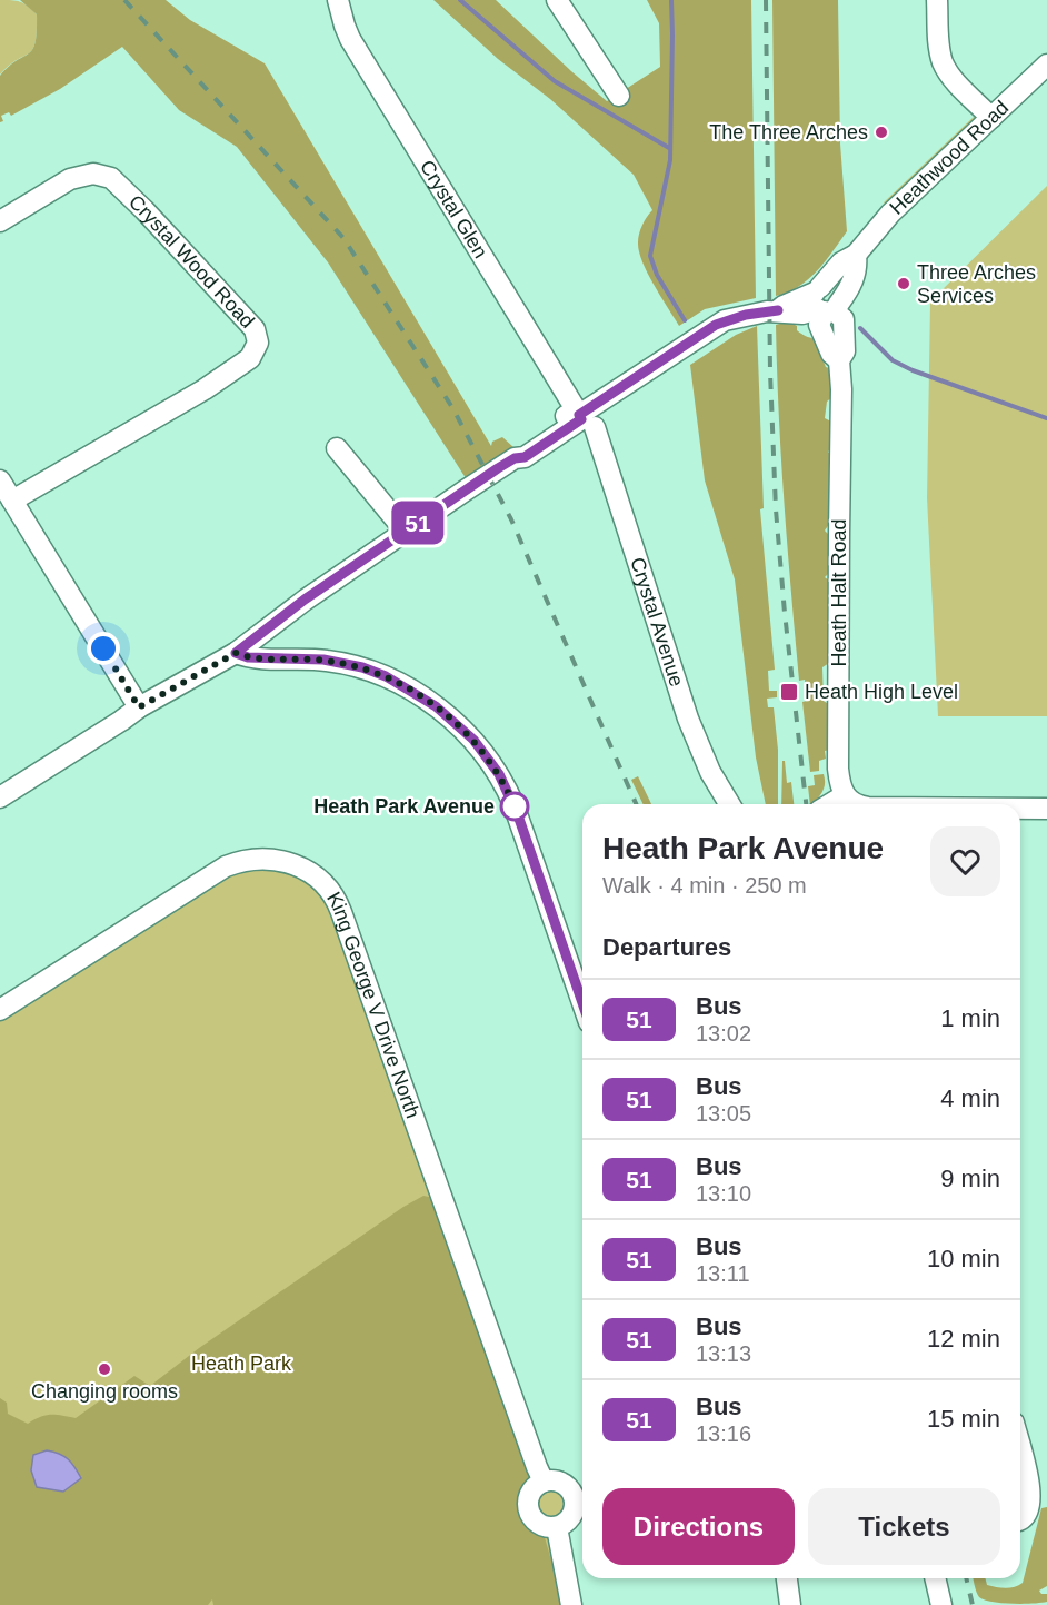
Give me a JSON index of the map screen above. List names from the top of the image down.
{
  "streets": {
    "street": [
      "Heathwood Road",
      "Crystal Glen",
      "Crystal Wood Road",
      "Heath Halt Road",
      "Crystal Avenue",
      "King George V Drive North"
    ]
  },
  "crossings": [
    ["Heathwood Road", "Heath Halt Road"]
  ],
  "parks": ["Heath Park"],
  "places": {
    "other": [
      "The Three Arches",
      "Three Arches Services",
      "Heath Park Avenue",
      "Changing rooms"
    ],
    "transit": ["Heath High Level"]
  },
  "lines": ["bus line 51"],
  "page": {
    "on_map": "51",
    "heading": [
      ["Heath Park Avenue", "Walk · 4 min · 250 m"],
      "Departures"
    ],
    "list": [
      {
        "mark": "51",
        "name": "Bus",
        "note": "13:02",
        "value": "1 min"
      },
      {
        "mark": "51",
        "name": "Bus",
        "note": "13:05",
        "value": "4 min"
      },
      {
        "mark": "51",
        "name": "Bus",
        "note": "13:10",
        "value": "9 min"
      },
      {
        "mark": "51",
        "name": "Bus",
        "note": "13:11",
        "value": "10 min"
      },
      {
        "mark": "51",
        "name": "Bus",
        "note": "13:13",
        "value": "12 min"
      },
      {
        "mark": "51",
        "name": "Bus",
        "note": "13:16",
        "value": "15 min"
      }
    ],
    "buttons": ["Directions", "Tickets"]
  }
}
